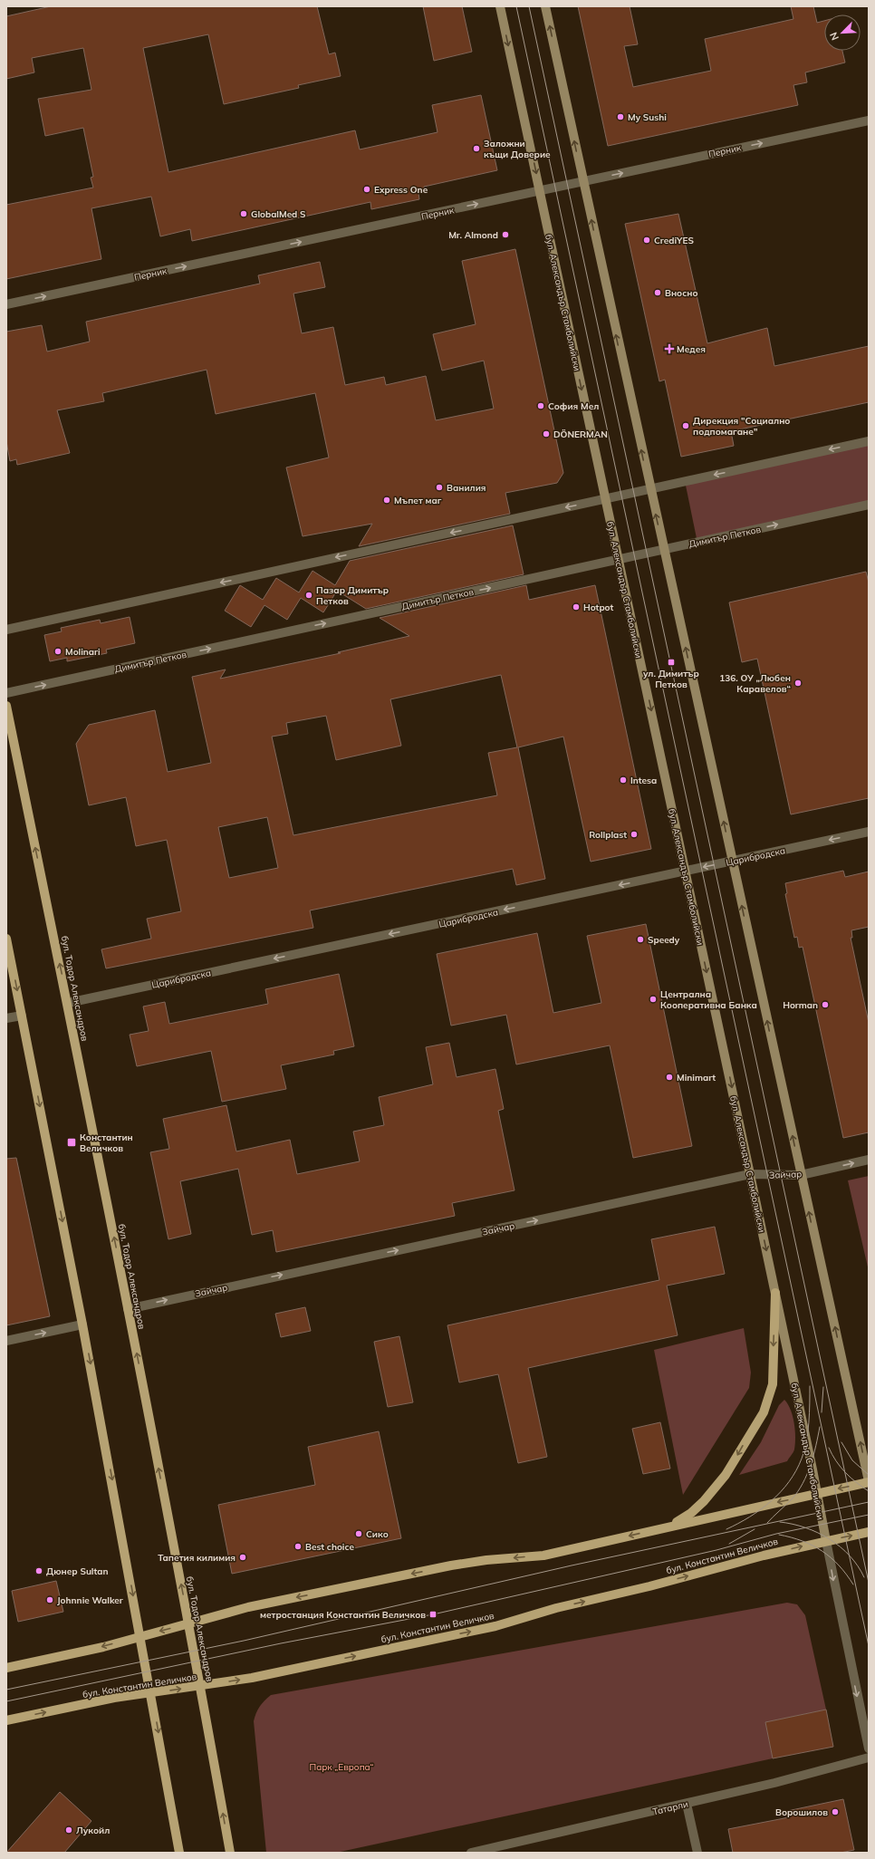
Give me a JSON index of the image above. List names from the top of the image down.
{
  "streets": {
    "main road": ["бул. Александър Стамболийски", "бул. Тодор Александров", "бул. Константин Величков"],
    "street": [
      "Перник",
      "Димитър Петков",
      "Царибродска",
      "Зайчар",
      "Татарли"
    ]
  },
  "crossings": [
    ["Перник", "бул. Александър Стамболийски"],
    ["бул. Александър Стамболийски", "Димитър Петков"],
    ["бул. Александър Стамболийски", "Царибродска"],
    ["бул. Александър Стамболийски", "Зайчар"],
    ["бул. Александър Стамболийски", "бул. Константин Величков"],
    ["Царибродска", "бул. Тодор Александров"],
    ["бул. Тодор Александров", "Зайчар"],
    ["бул. Тодор Александров", "бул. Константин Величков"]
  ],
  "one_way": ["Перник", "Царибродска", "Зайчар"],
  "parks": ["Парк „Европа“"],
  "places": {
    "other": [
      "My Sushi",
      "Заложни къщи Доверие",
      "Express One",
      "GlobalMed S",
      "Mr. Almond",
      "CrediYES",
      "Вносно",
      "София Мел",
      "Дирекция \"Социално подпомагане\"",
      "DÖNERMAN",
      "Ванилия",
      "Мъпет маг",
      "Пазар Димитър Петков",
      "Hotpot",
      "Molinari",
      "136. ОУ „Любен Каравелов“",
      "Intesa",
      "Rollplast",
      "Speedy",
      "Централна Кооперативна Банка",
      "Horman",
      "Minimart",
      "Сико",
      "Best choice",
      "Тапетия килимия",
      "Дюнер Sultan",
      "Johnnie Walker",
      "Ворошилов",
      "Лукойл"
    ],
    "health": ["Медея"],
    "transit": ["ул. Димитър Петков", "Константин Величков", "метростанция Константин Величков"]
  },
  "north": "bottom left"
}
